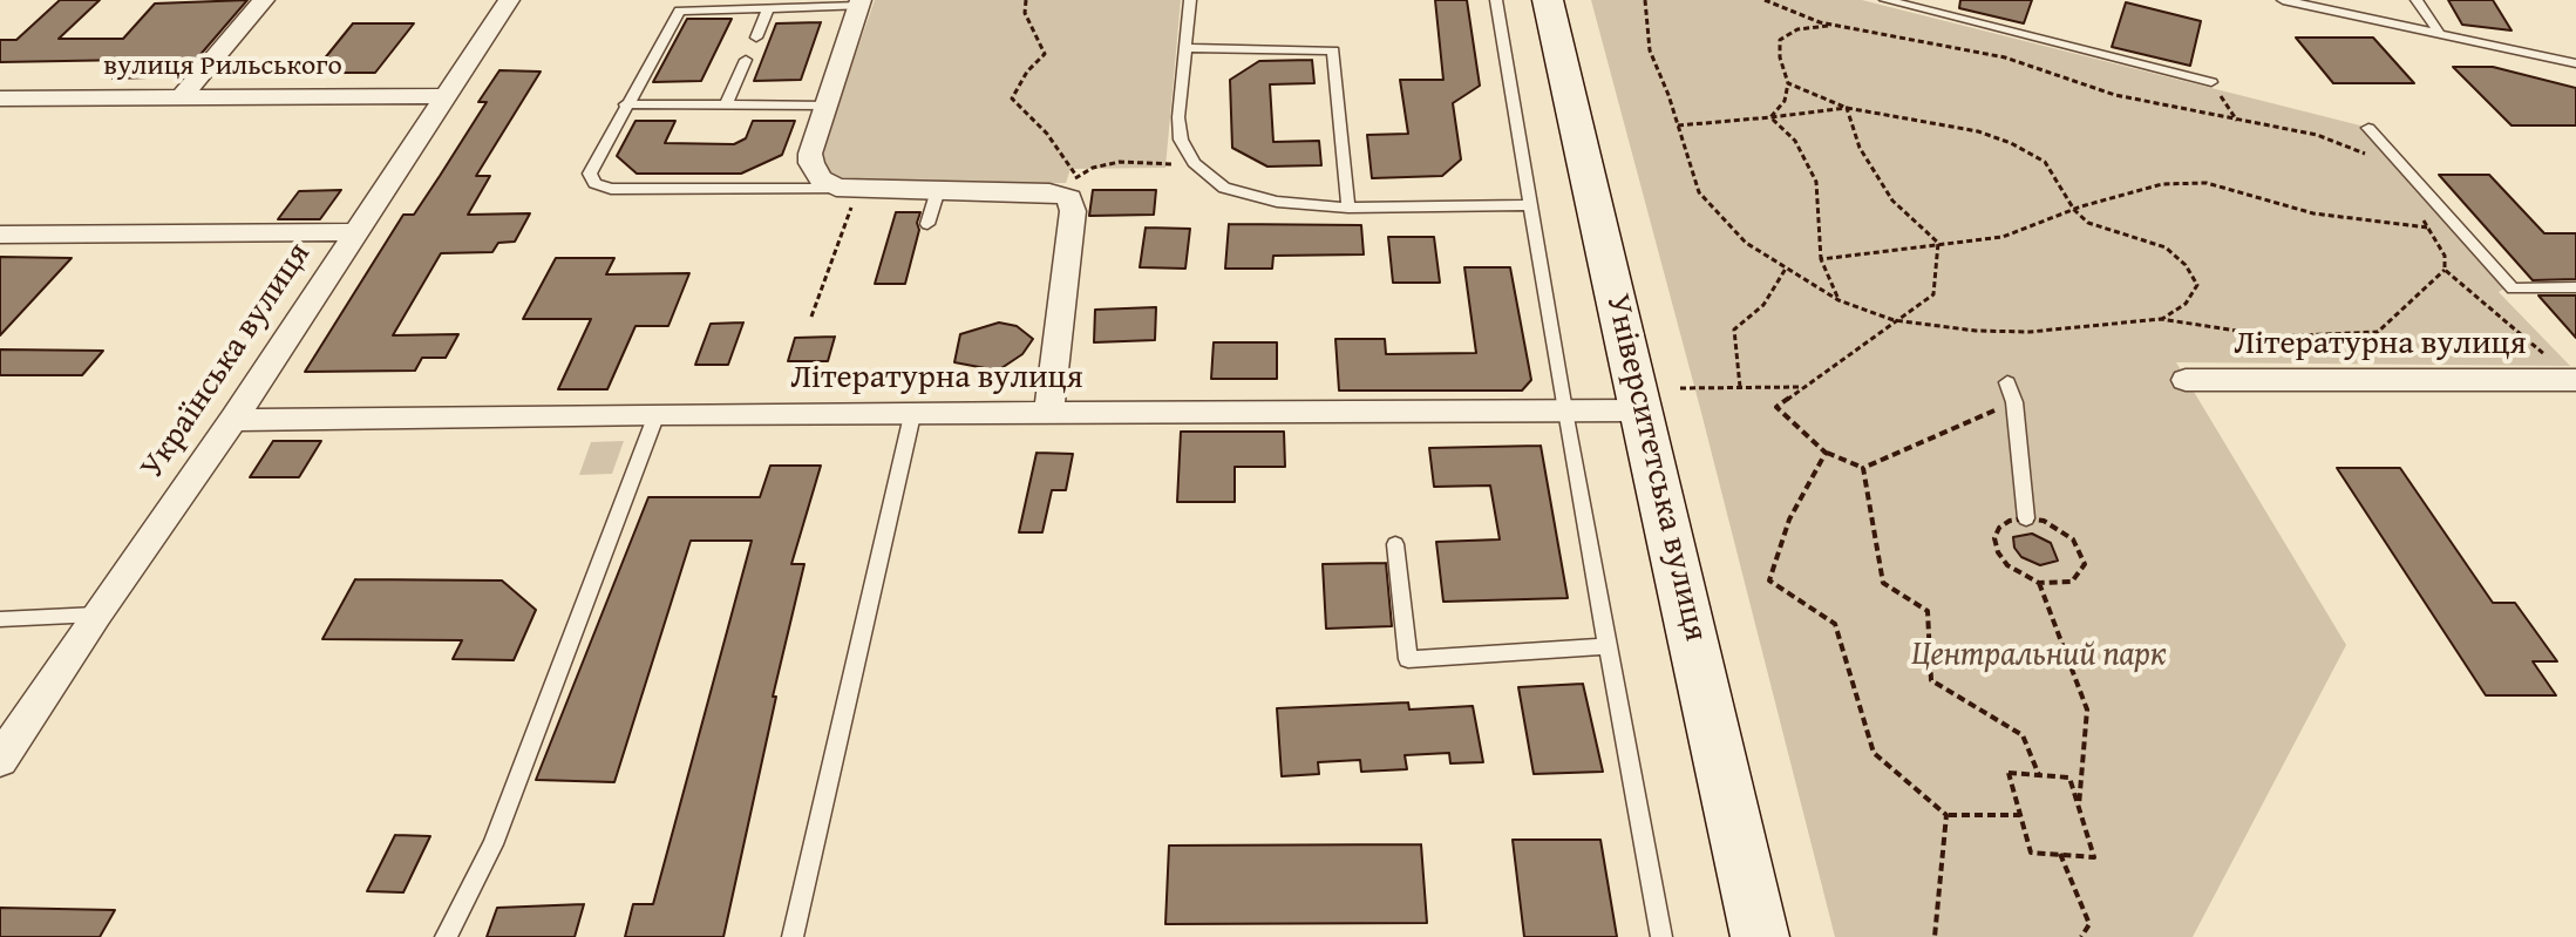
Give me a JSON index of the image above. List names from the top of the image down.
{
  "streets": {
    "main road": ["Університетська вулиця"],
    "street": ["вулиця Рильського", "Літературна вулиця", "Українська вулиця"]
  },
  "crossings": [
    ["вулиця Рильського", "Українська вулиця"],
    ["Літературна вулиця", "Українська вулиця"],
    ["Літературна вулиця", "Університетська вулиця"]
  ],
  "parks": ["Центральний парк"]
}
